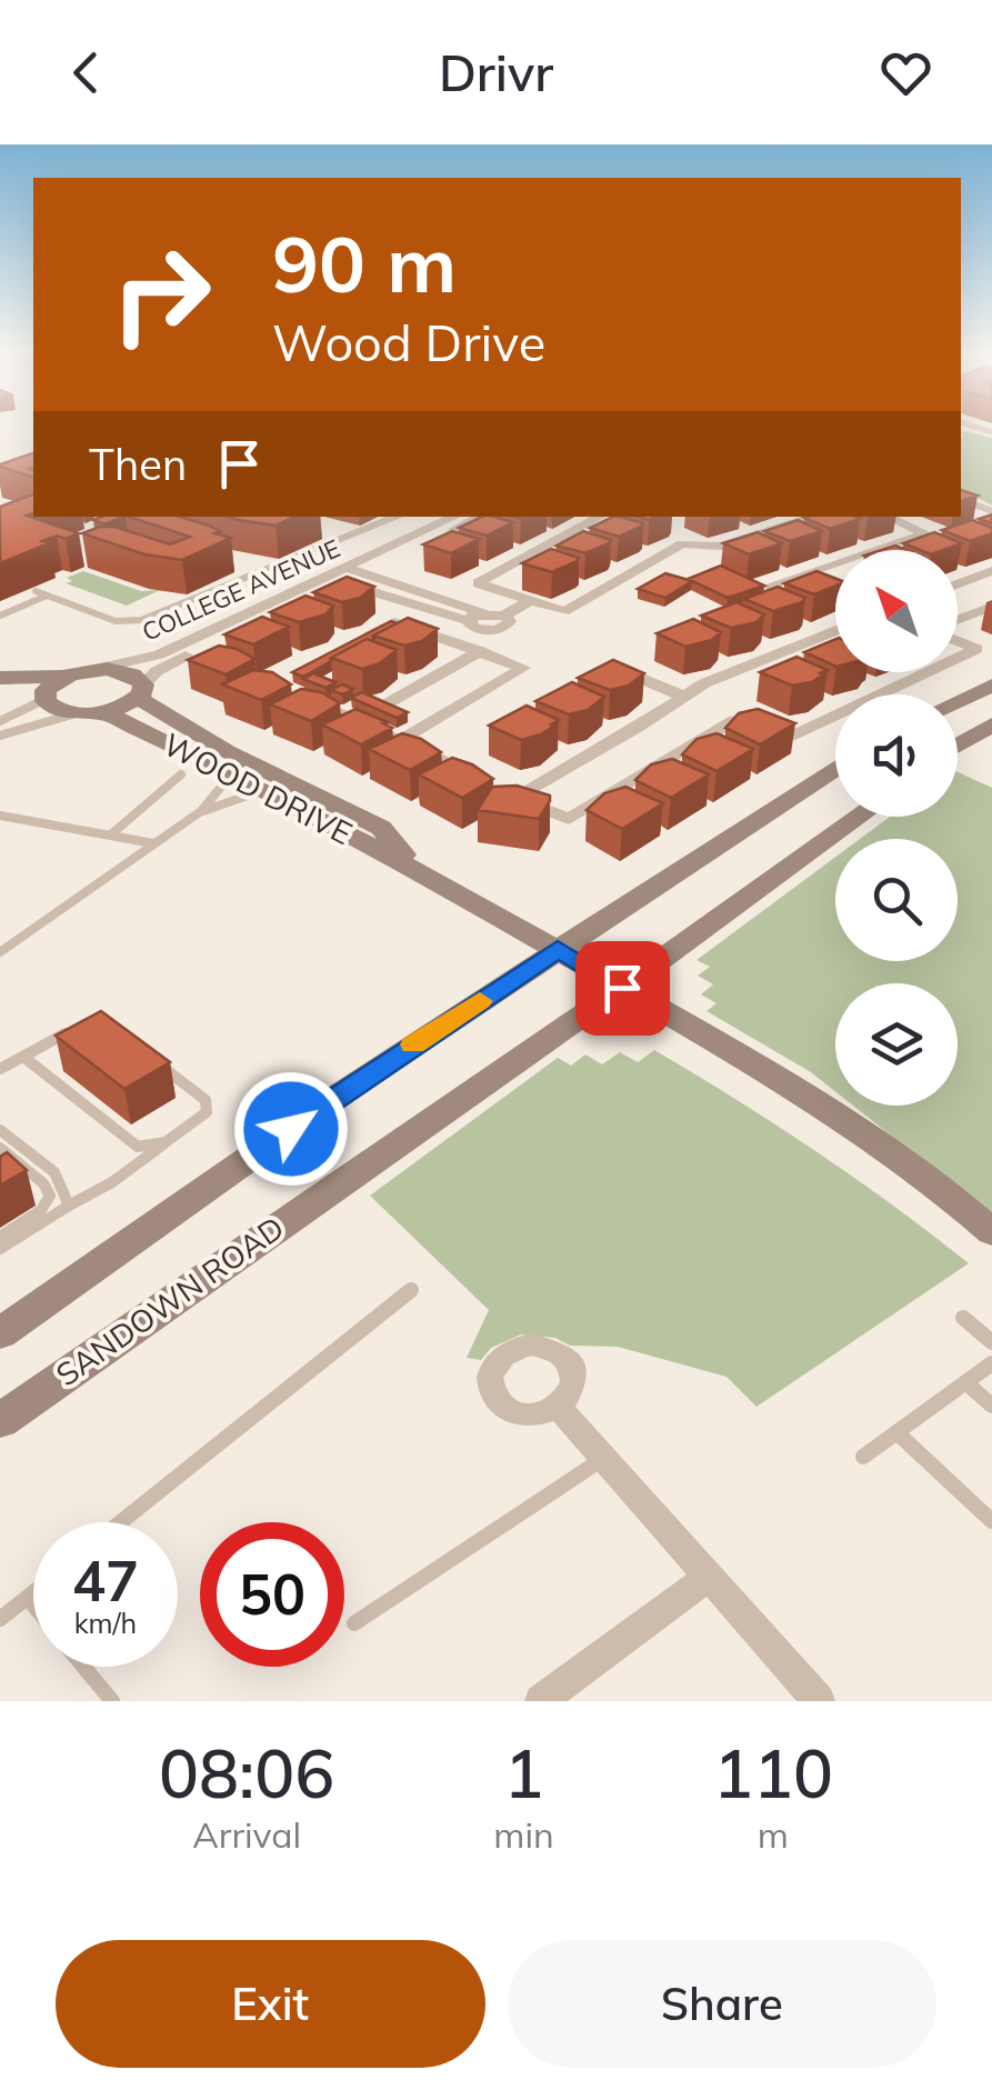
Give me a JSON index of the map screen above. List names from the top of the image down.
{
  "streets": {
    "main road": ["WOOD DRIVE", "SANDOWN ROAD"],
    "street": ["COLLEGE AVENUE"]
  },
  "crossings": [
    ["COLLEGE AVENUE", "WOOD DRIVE"],
    ["WOOD DRIVE", "SANDOWN ROAD"]
  ],
  "north": "top left",
  "page": {
    "header": "Drivr",
    "turn": ["90 m", "Wood Drive"],
    "then": "Then",
    "speed": "47 km/h",
    "limit": "50",
    "eta": [
      "08:06",
      "Arrival",
      "1",
      "min",
      "110",
      "m"
    ],
    "buttons": ["Exit", "Share"]
  }
}
